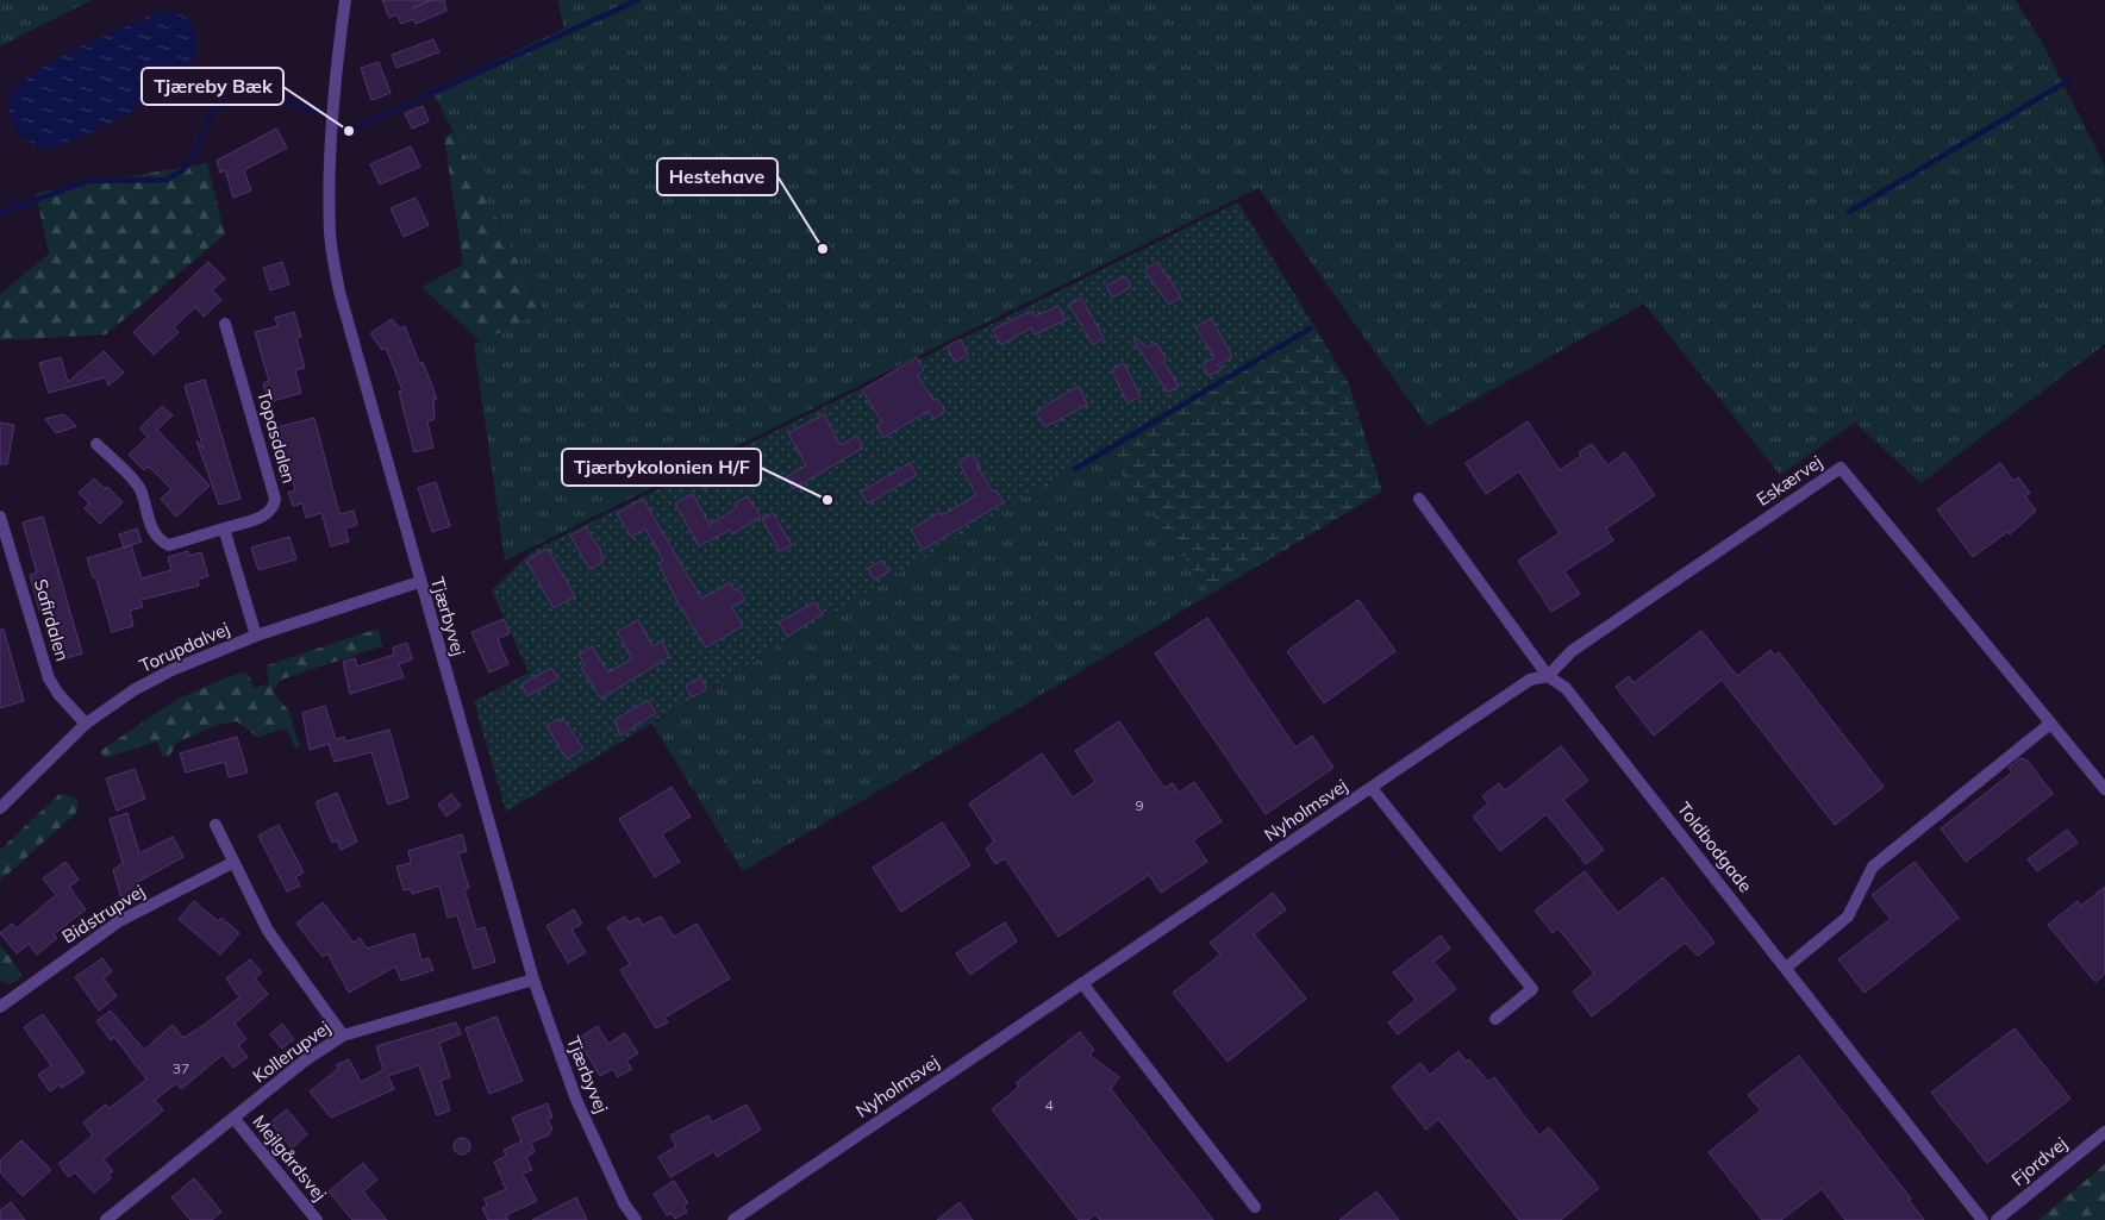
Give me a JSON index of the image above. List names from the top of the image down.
{
  "streets": {
    "street": [
      "Topasdalen",
      "Eskærvej",
      "Tjærbyvej",
      "Safirdalen",
      "Torupdalvej",
      "Nyholmsvej",
      "Toldbodgade",
      "Bidstrupvej",
      "Kollerupvej",
      "Mejlgårdsvej",
      "Fjordvej"
    ]
  },
  "crossings": [
    ["Eskærvej", "Nyholmsvej"],
    ["Eskærvej", "Toldbodgade"],
    ["Tjærbyvej", "Torupdalvej"],
    ["Tjærbyvej", "Kollerupvej"],
    ["Safirdalen", "Torupdalvej"],
    ["Nyholmsvej", "Toldbodgade"],
    ["Kollerupvej", "Mejlgårdsvej"]
  ],
  "places": ["Tjæreby Bæk", "Hestehave", "Tjærbykolonien H/F"],
  "house_numbers": ["9", "37", "4"]
}
